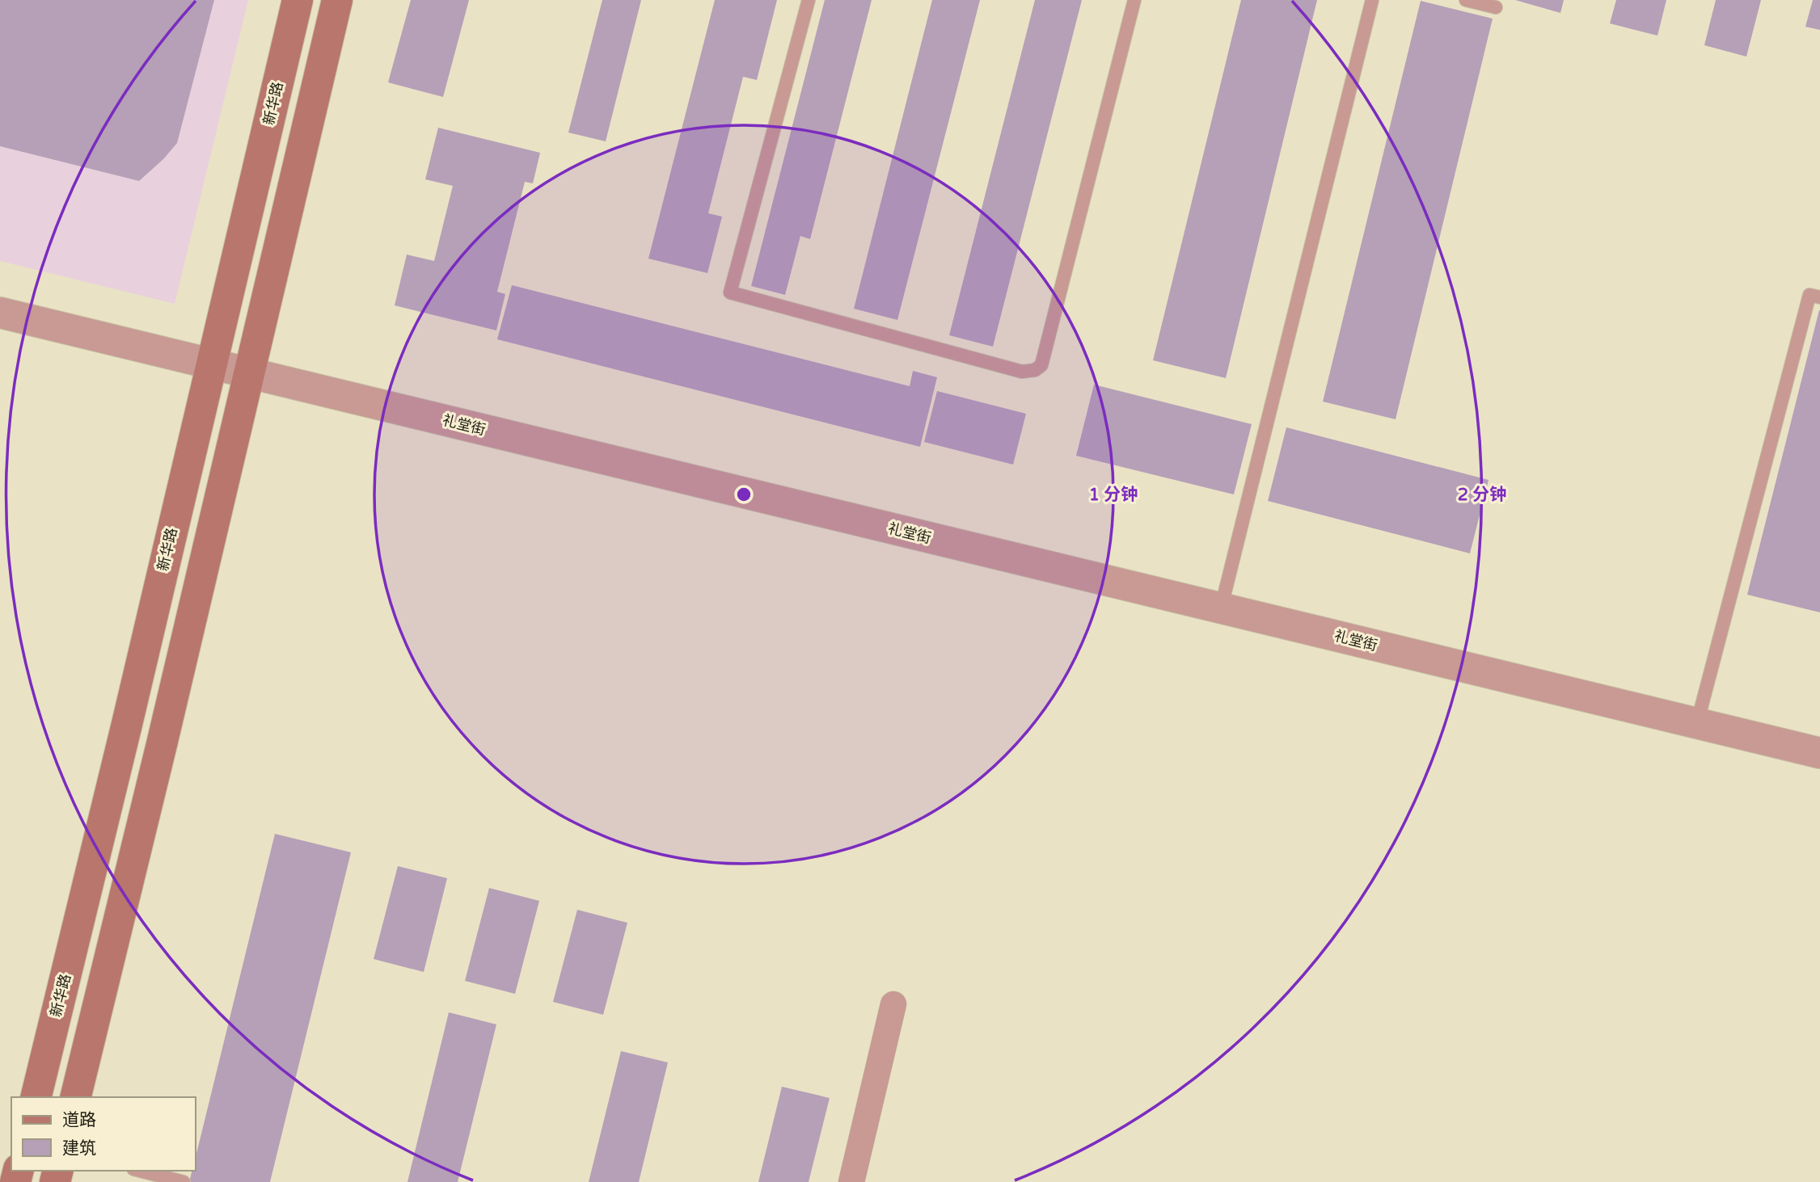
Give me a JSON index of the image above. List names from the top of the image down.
{
  "streets": {
    "main road": ["新华路"],
    "street": ["礼堂街"]
  },
  "crossings": [
    ["新华路", "礼堂街"]
  ],
  "legend": ["道路", "建筑"],
  "rings": ["1 分钟", "2 分钟"]
}
